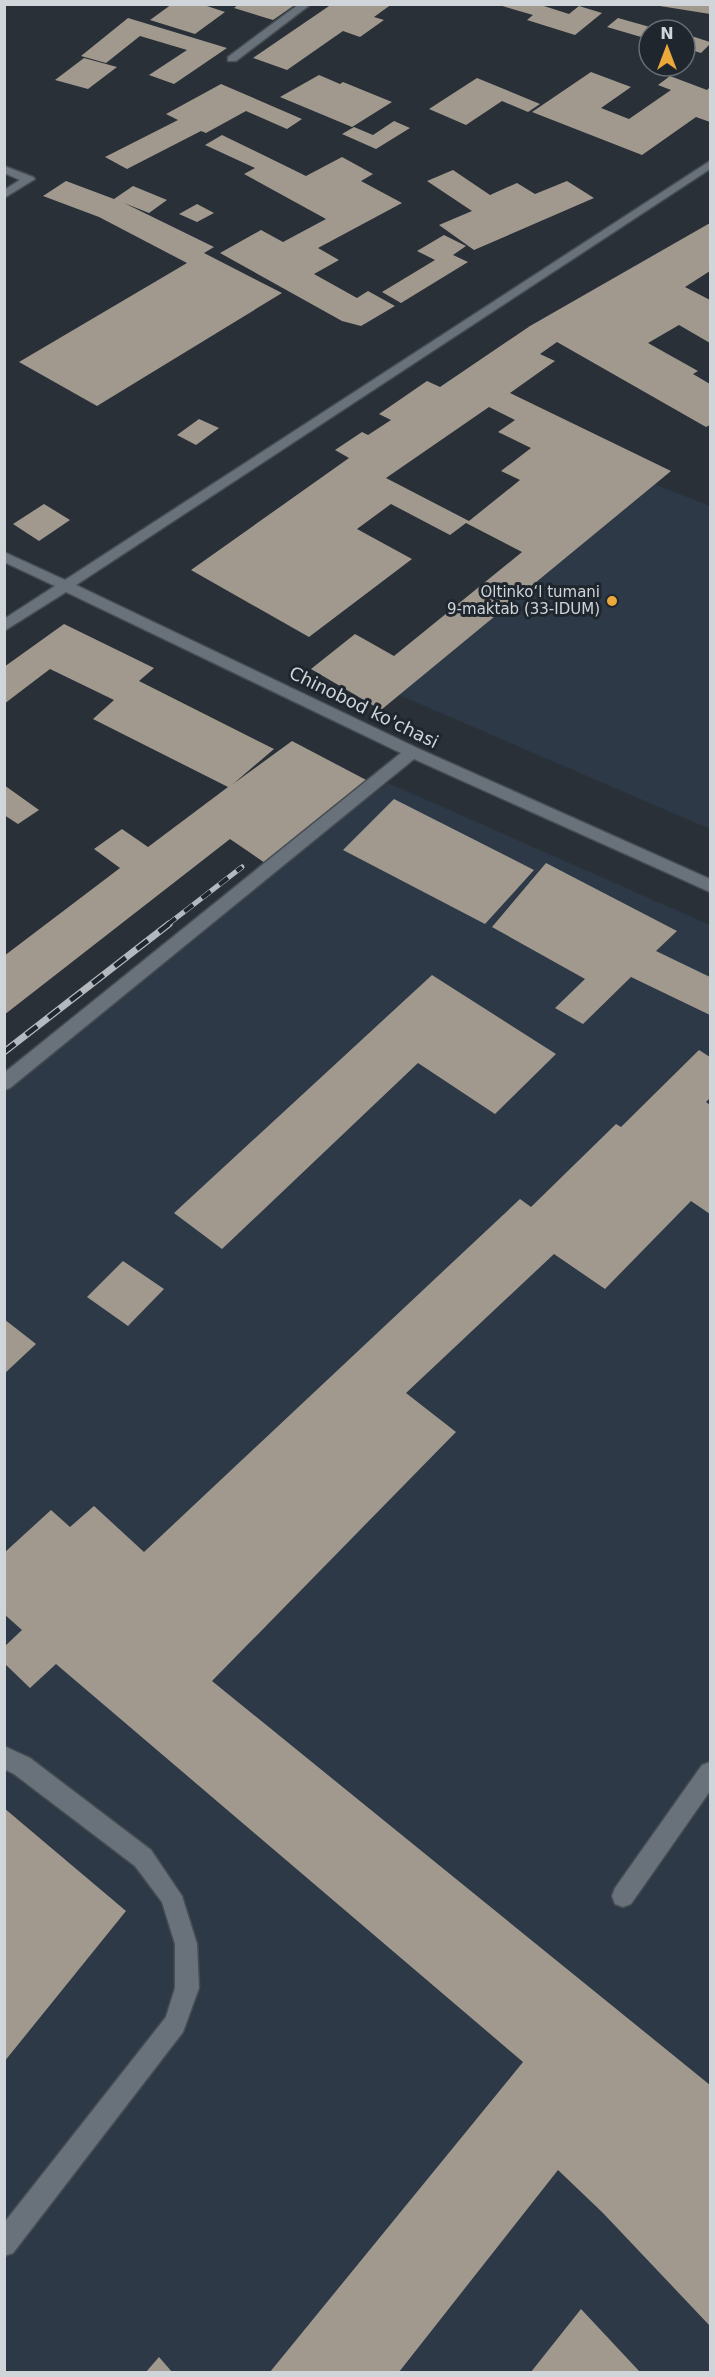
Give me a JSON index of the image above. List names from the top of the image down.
{
  "streets": {
    "street": ["Chinobod ko'chasi"]
  },
  "places": ["Oltinko‘l tumani 9-maktab (33-IDUM)"],
  "north": "top"
}
